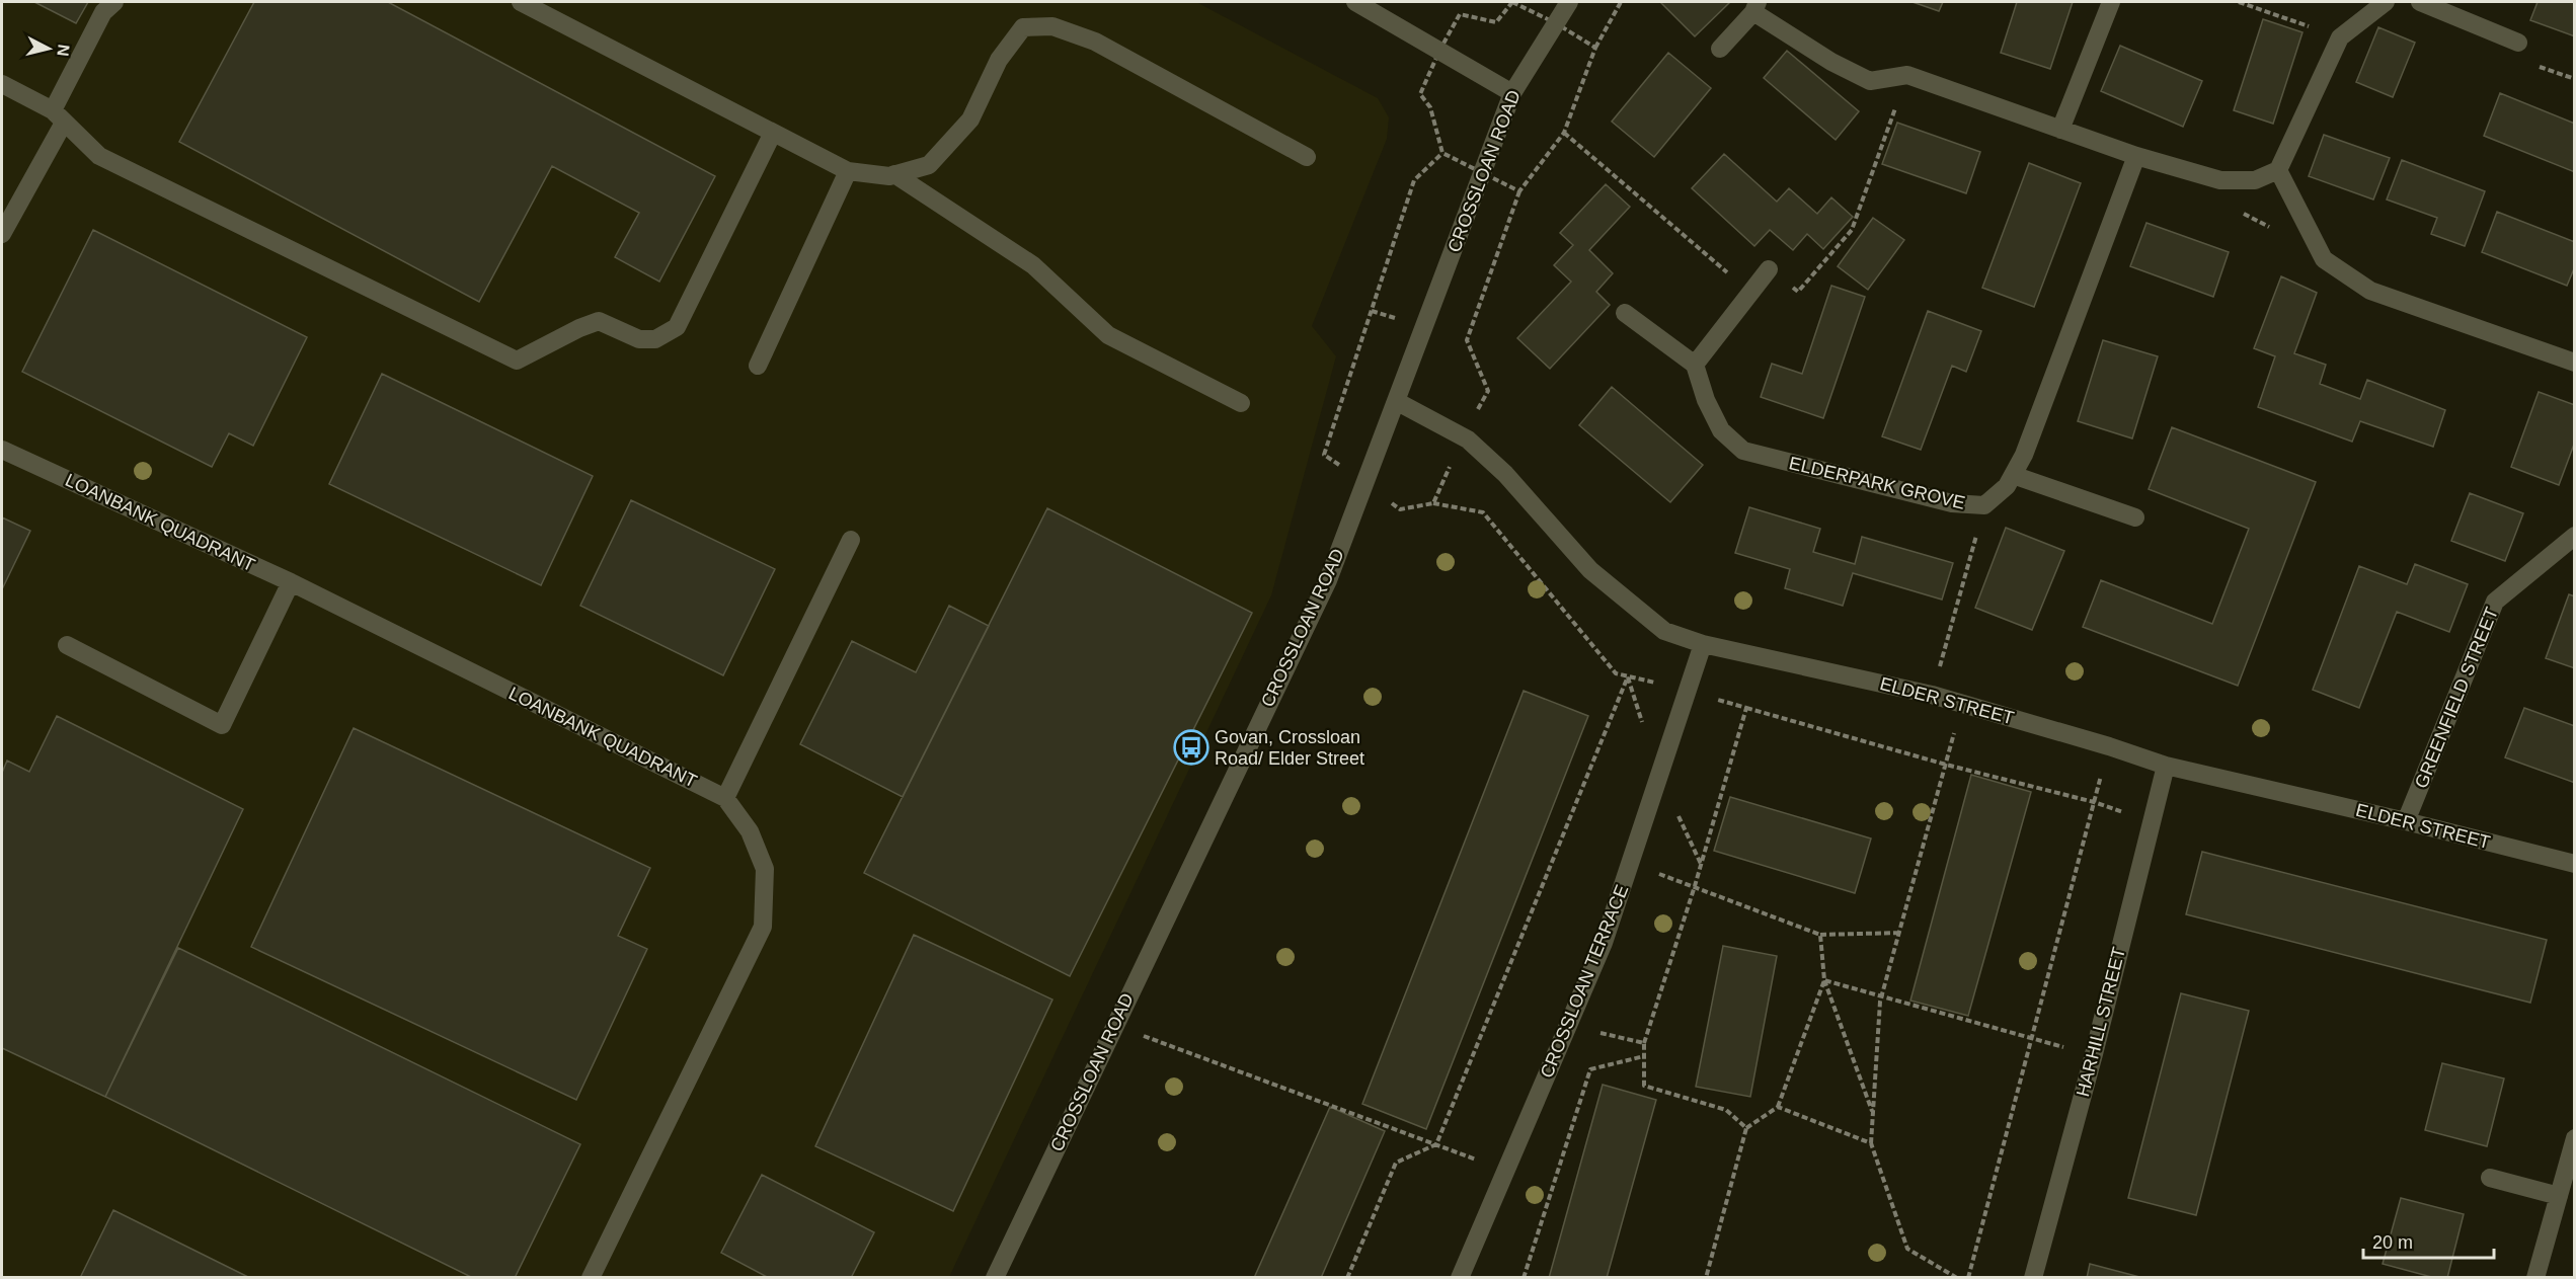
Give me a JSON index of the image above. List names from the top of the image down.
{
  "streets": {
    "street": [
      "CROSSLOAN ROAD",
      "ELDERPARK GROVE",
      "LOANBANK QUADRANT",
      "GREENFIELD STREET",
      "ELDER STREET",
      "CROSSLOAN TERRACE",
      "HARHILL STREET"
    ]
  },
  "crossings": [
    ["CROSSLOAN ROAD", "ELDER STREET"],
    ["GREENFIELD STREET", "ELDER STREET"],
    ["ELDER STREET", "CROSSLOAN TERRACE"],
    ["ELDER STREET", "HARHILL STREET"]
  ],
  "places": {
    "bus stop": ["Govan, Crossloan Road/ Elder Street"]
  },
  "scale_bar": "20 m",
  "north": "right"
}
